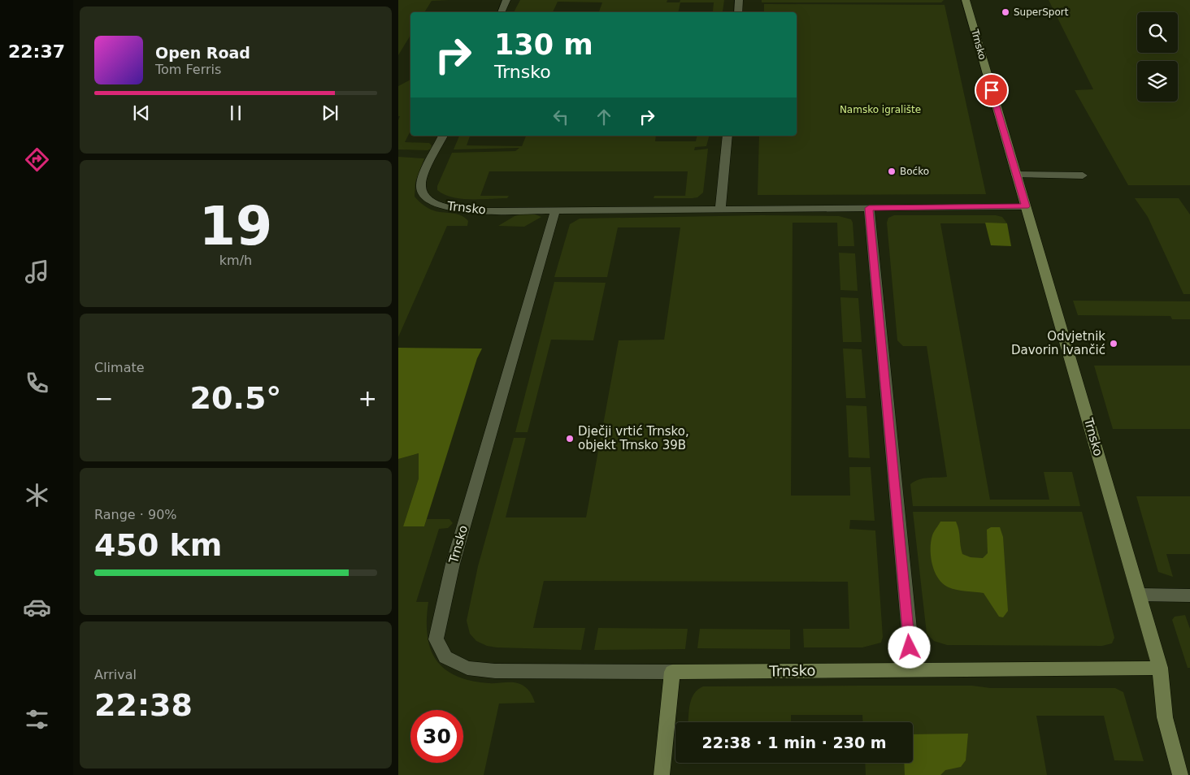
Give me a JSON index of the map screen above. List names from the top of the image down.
{
  "streets": {
    "street": ["Trnsko"]
  },
  "parks": ["Namsko igralište"],
  "places": [
    "SuperSport",
    "Boćko",
    "Odvjetnik Davorin Ivančić",
    "Dječji vrtić Trnsko, objekt Trnsko 39B"
  ],
  "page": {
    "tabs": "22:37",
    "turn": ["130 m", "Trnsko"],
    "song": ["Open Road", "Tom Ferris"],
    "tile": [
      ["19", "km/h"],
      "Climate",
      ["Range · 90%", "450 km"],
      ["Arrival", "22:38"]
    ],
    "heat": ["−", "20.5°", "+"],
    "limit": "30",
    "trip": "22:38 · 1 min · 230 m"
  }
}
